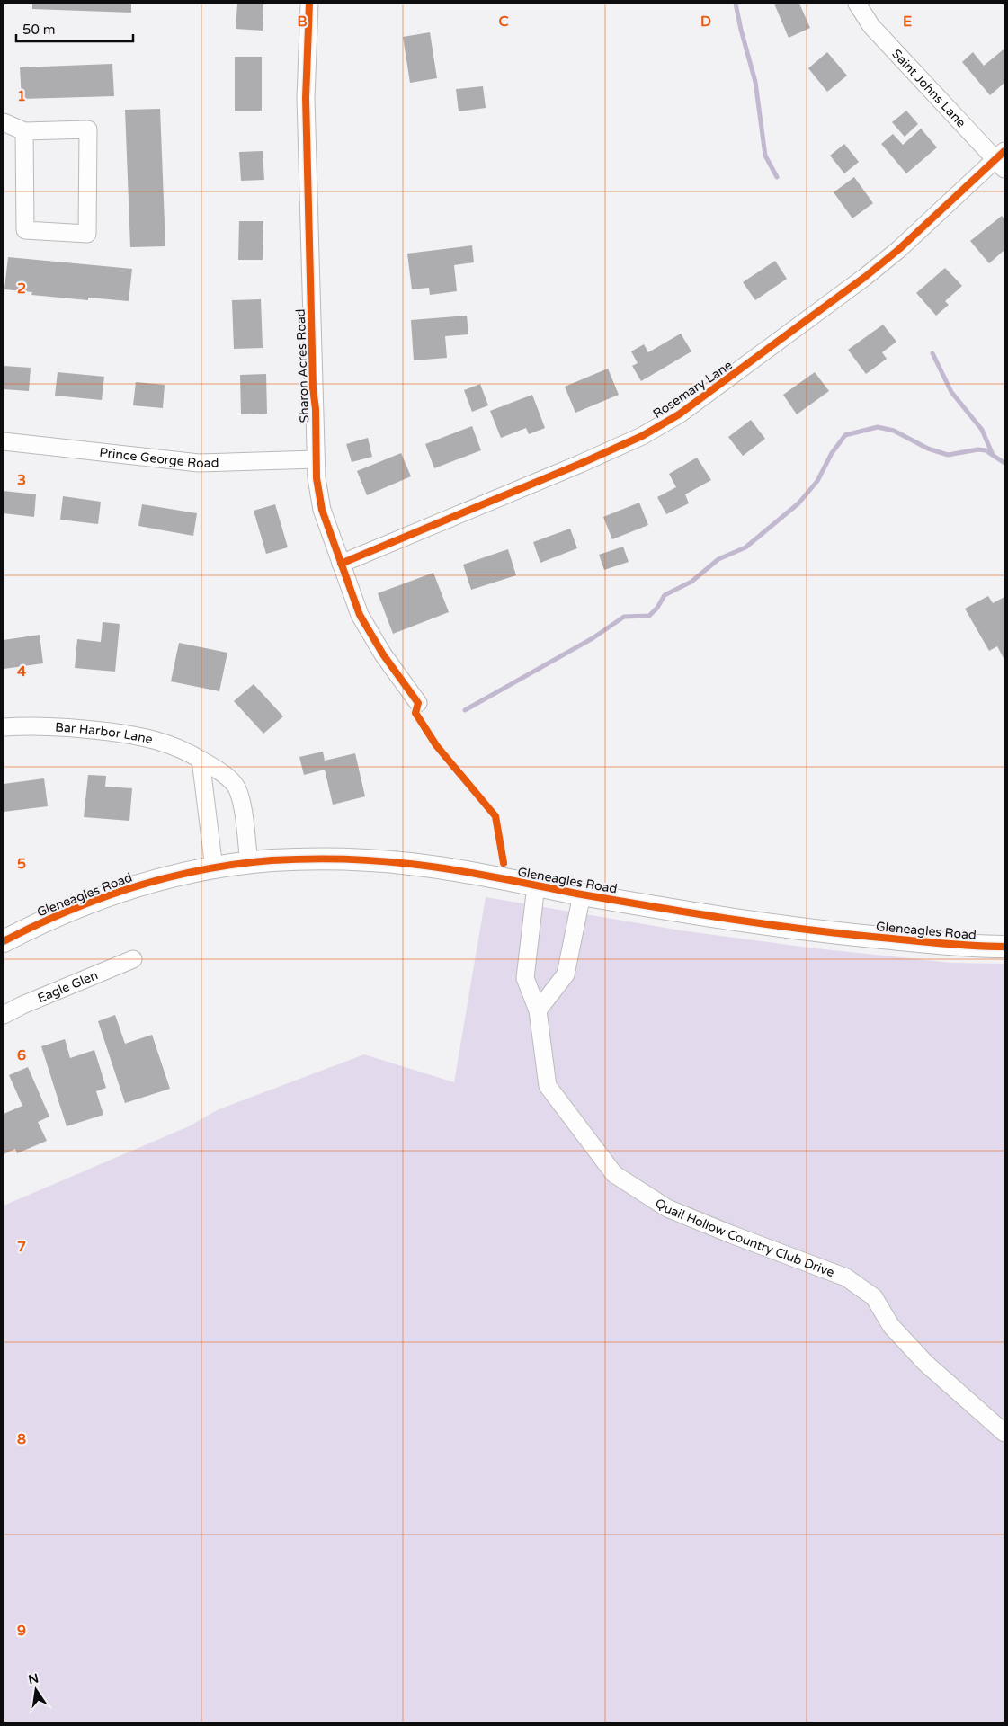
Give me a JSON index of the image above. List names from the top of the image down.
{
  "streets": {
    "street": [
      "Saint Johns Lane",
      "Sharon Acres Road",
      "Rosemary Lane",
      "Prince George Road",
      "Bar Harbor Lane",
      "Gleneagles Road",
      "Eagle Glen",
      "Quail Hollow Country Club Drive"
    ]
  },
  "crossings": [
    ["Saint Johns Lane", "Rosemary Lane"],
    ["Sharon Acres Road", "Rosemary Lane"],
    ["Sharon Acres Road", "Prince George Road"],
    ["Bar Harbor Lane", "Gleneagles Road"],
    ["Gleneagles Road", "Quail Hollow Country Club Drive"]
  ],
  "scale_bar": "50 m",
  "north": "top",
  "grid": {
    "columns": [
      "B",
      "C",
      "D",
      "E"
    ],
    "rows": [
      "1",
      "2",
      "3",
      "4",
      "5",
      "6",
      "7",
      "8",
      "9"
    ]
  }
}
